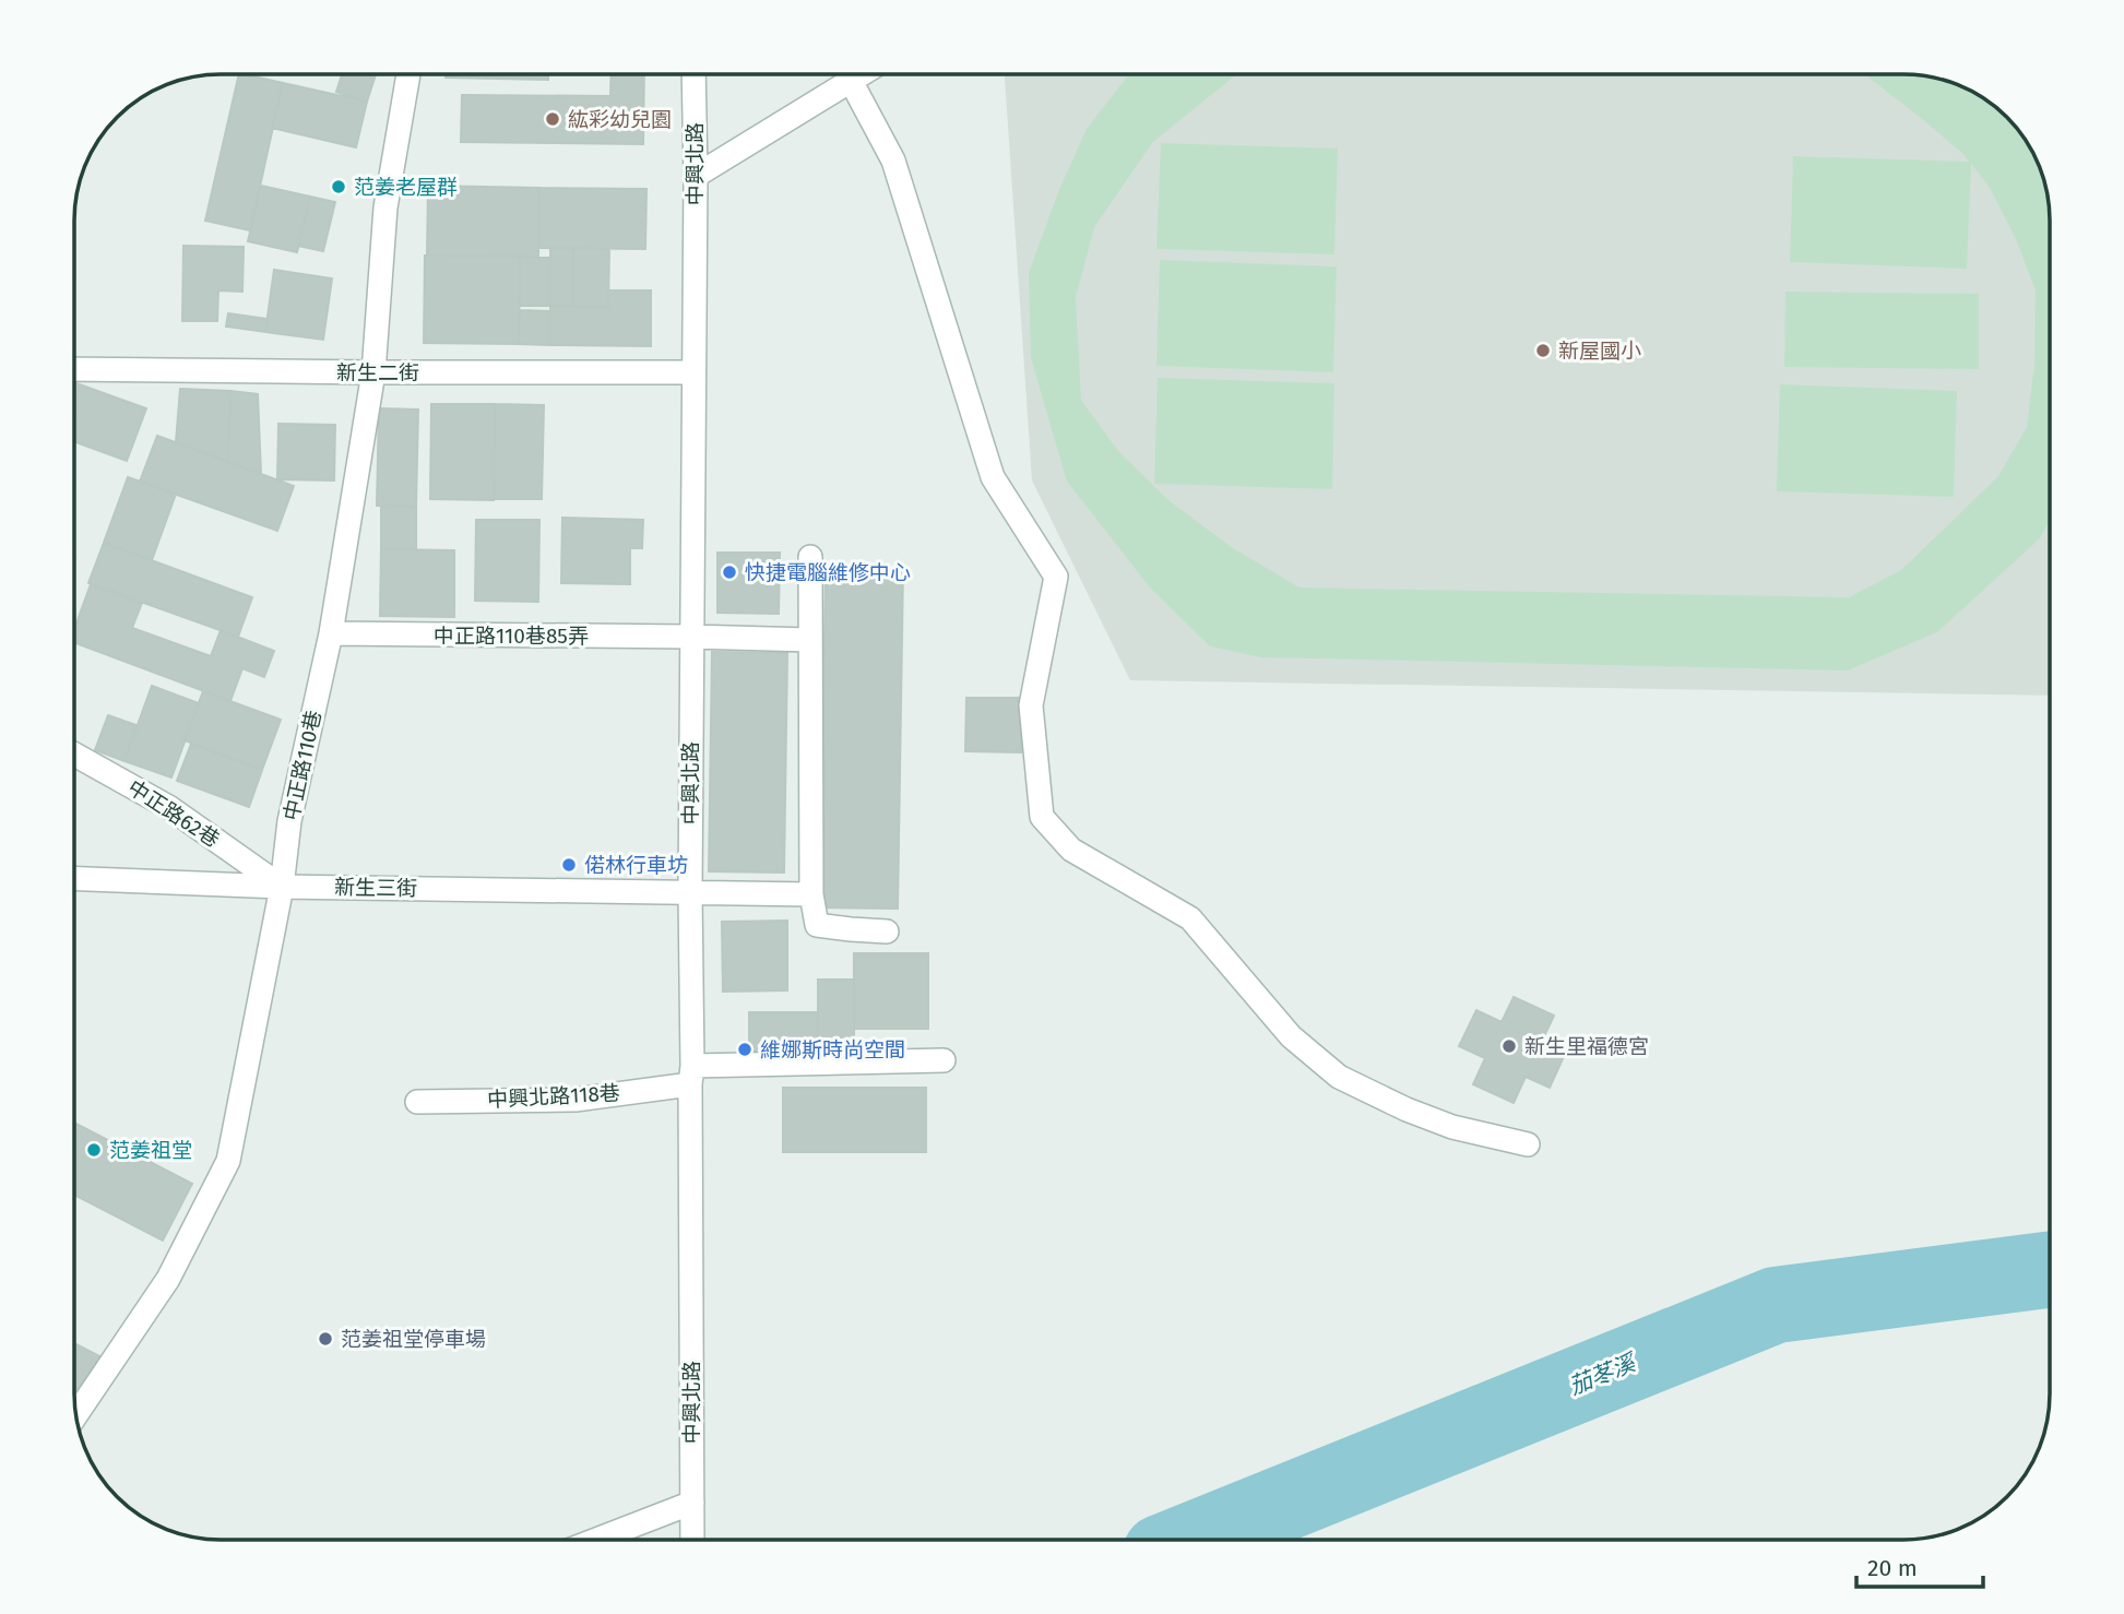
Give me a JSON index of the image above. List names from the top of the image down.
{
  "streets": {
    "street": [
      "中興北路",
      "新生二街",
      "中正路110巷85弄",
      "中正路110巷",
      "中正路62巷",
      "新生三街",
      "中興北路118巷"
    ]
  },
  "crossings": [
    ["中興北路", "新生二街"],
    ["中興北路", "中正路110巷85弄"],
    ["中興北路", "新生三街"],
    ["中興北路", "中興北路118巷"],
    ["新生二街", "中正路110巷"],
    ["中正路110巷85弄", "中正路110巷"],
    ["中正路110巷", "中正路62巷"],
    ["中正路110巷", "新生三街"],
    ["中正路62巷", "新生三街"]
  ],
  "water": ["茄苳溪"],
  "places": [
    "紘彩幼兒園",
    "范姜老屋群",
    "新屋國小",
    "快捷電腦維修中心",
    "偌林行車坊",
    "新生里福德宮",
    "維娜斯時尚空間",
    "范姜祖堂",
    "范姜祖堂停車場"
  ],
  "scale_bar": "20 m"
}
